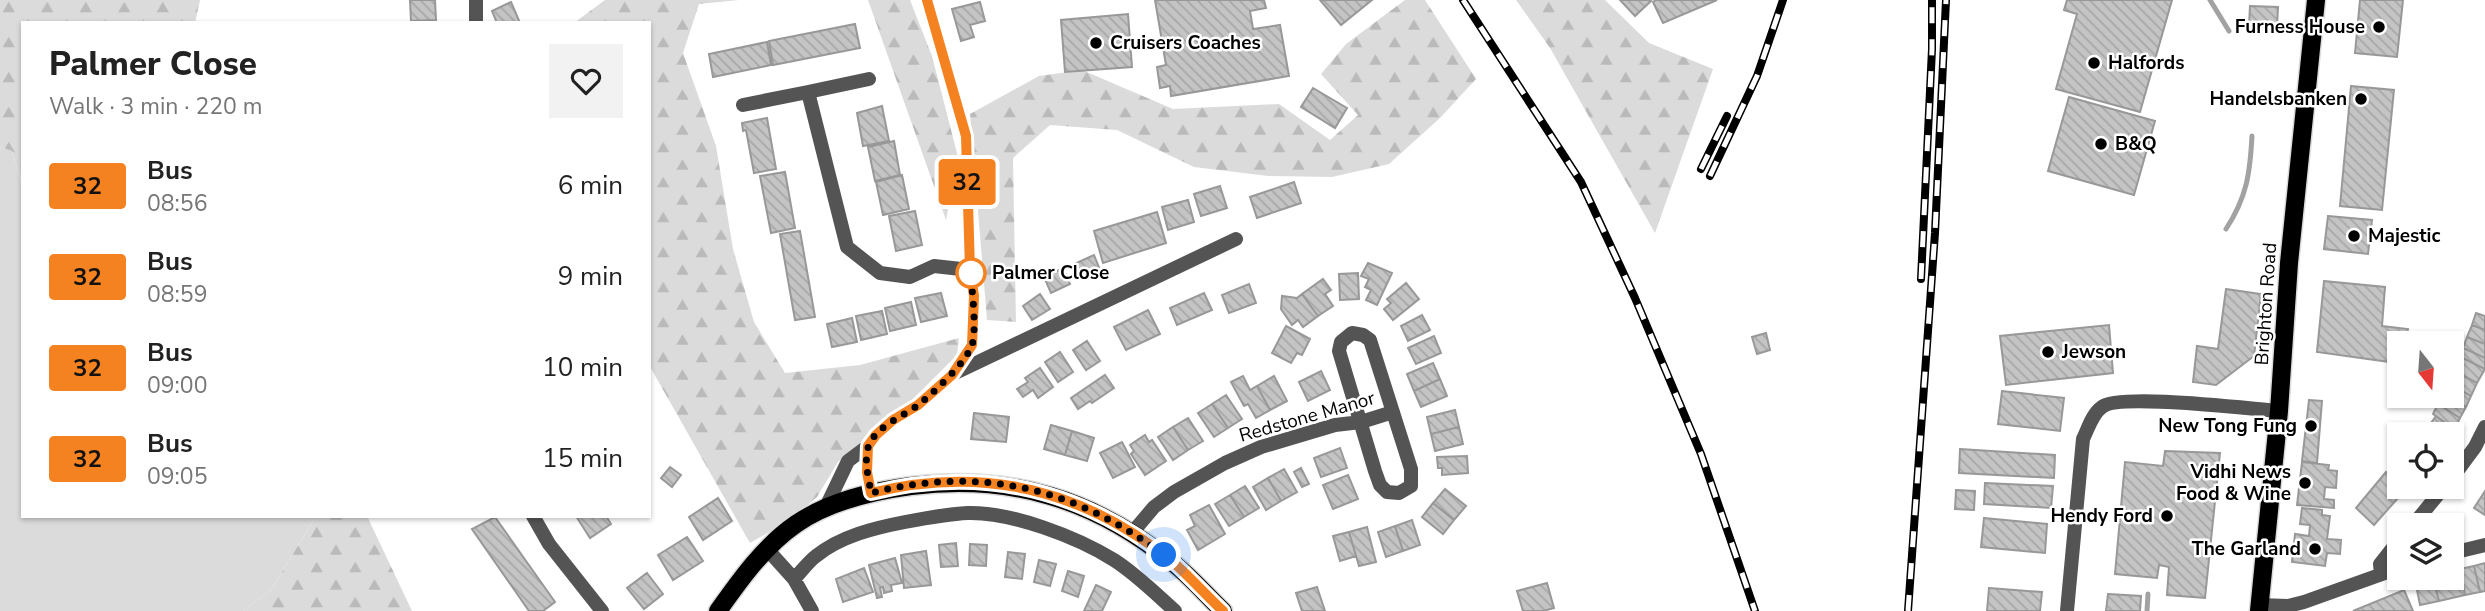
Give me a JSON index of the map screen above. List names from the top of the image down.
{
  "streets": {
    "main road": ["Brighton Road"],
    "street": ["Redstone Manor"]
  },
  "places": [
    "Furness House",
    "Cruisers Coaches",
    "Halfords",
    "Handelsbanken",
    "B&Q",
    "Majestic",
    "Palmer Close",
    "Jewson",
    "New Tong Fung",
    "Vidhi News Food & Wine",
    "Hendy Ford",
    "The Garland"
  ],
  "lines": ["bus line 32"],
  "north": "bottom",
  "page": {
    "on_map": "32",
    "heading": ["Palmer Close", "Walk · 3 min · 220 m"],
    "list": [
      {
        "mark": "32",
        "name": "Bus",
        "note": "08:56",
        "value": "6 min"
      },
      {
        "mark": "32",
        "name": "Bus",
        "note": "08:59",
        "value": "9 min"
      },
      {
        "mark": "32",
        "name": "Bus",
        "note": "09:00",
        "value": "10 min"
      },
      {
        "mark": "32",
        "name": "Bus",
        "note": "09:05",
        "value": "15 min"
      }
    ]
  }
}
